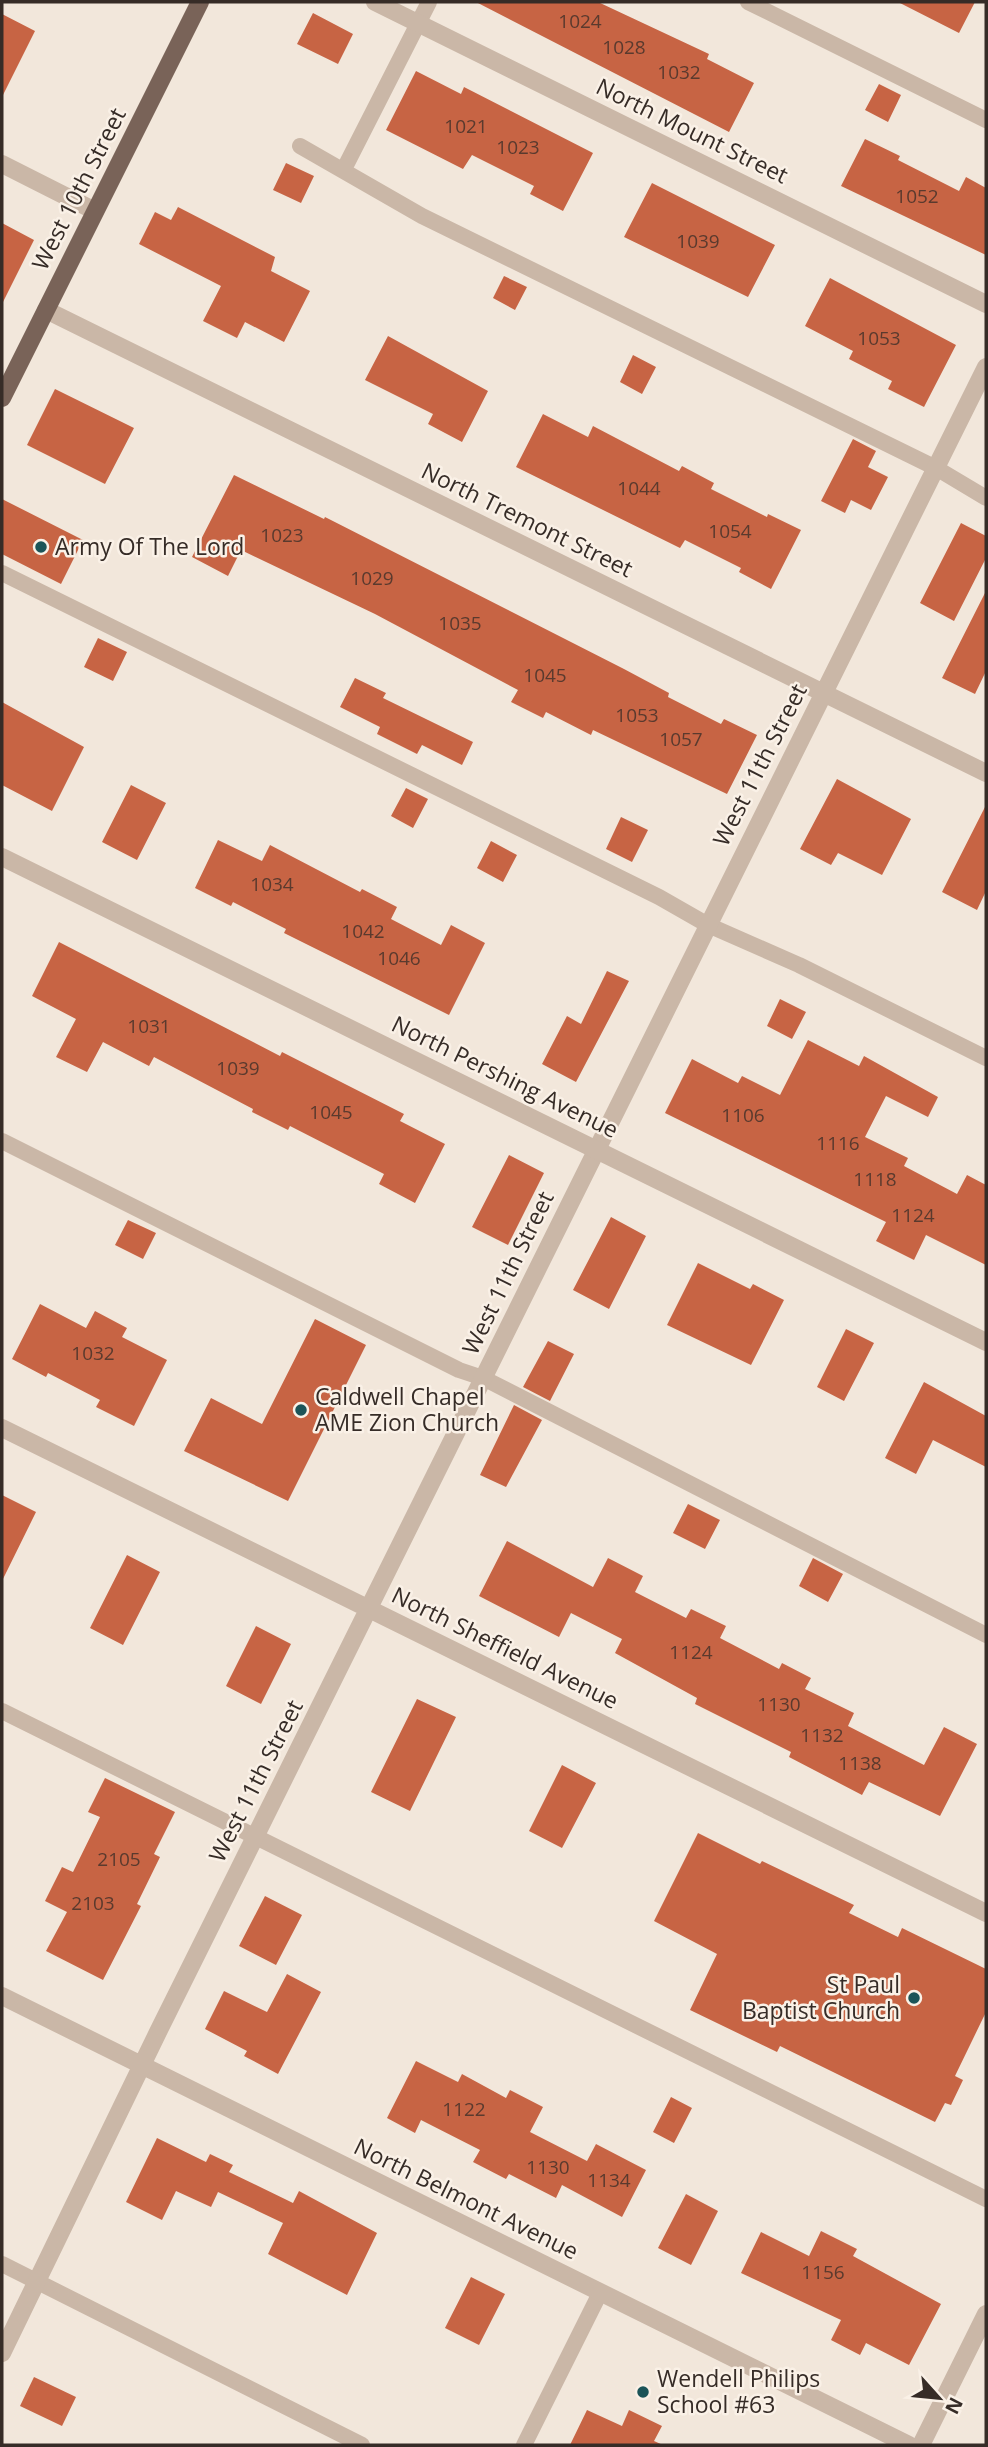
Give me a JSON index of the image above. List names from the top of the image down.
{
  "streets": {
    "main road": ["West 10th Street"],
    "street": [
      "North Mount Street",
      "North Tremont Street",
      "West 11th Street",
      "North Pershing Avenue",
      "North Sheffield Avenue",
      "North Belmont Avenue"
    ]
  },
  "crossings": [
    ["West 10th Street", "North Tremont Street"],
    ["North Tremont Street", "West 11th Street"],
    ["West 11th Street", "North Pershing Avenue"],
    ["West 11th Street", "North Sheffield Avenue"],
    ["West 11th Street", "North Belmont Avenue"]
  ],
  "places": [
    "Army Of The Lord",
    "Caldwell Chapel AME Zion Church",
    "St Paul Baptist Church",
    "Wendell Philips School #63"
  ],
  "house_numbers": [
    "1024",
    "1028",
    "1032",
    "1021",
    "1023",
    "1052",
    "1039",
    "1053",
    "1044",
    "1054",
    "1023",
    "1029",
    "1035",
    "1045",
    "1053",
    "1057",
    "1034",
    "1042",
    "1046",
    "1031",
    "1039",
    "1045",
    "1106",
    "1116",
    "1118",
    "1124",
    "1032",
    "1124",
    "1130",
    "1132",
    "1138",
    "2105",
    "2103",
    "1122",
    "1130",
    "1134",
    "1156"
  ],
  "north": "bottom right"
}
